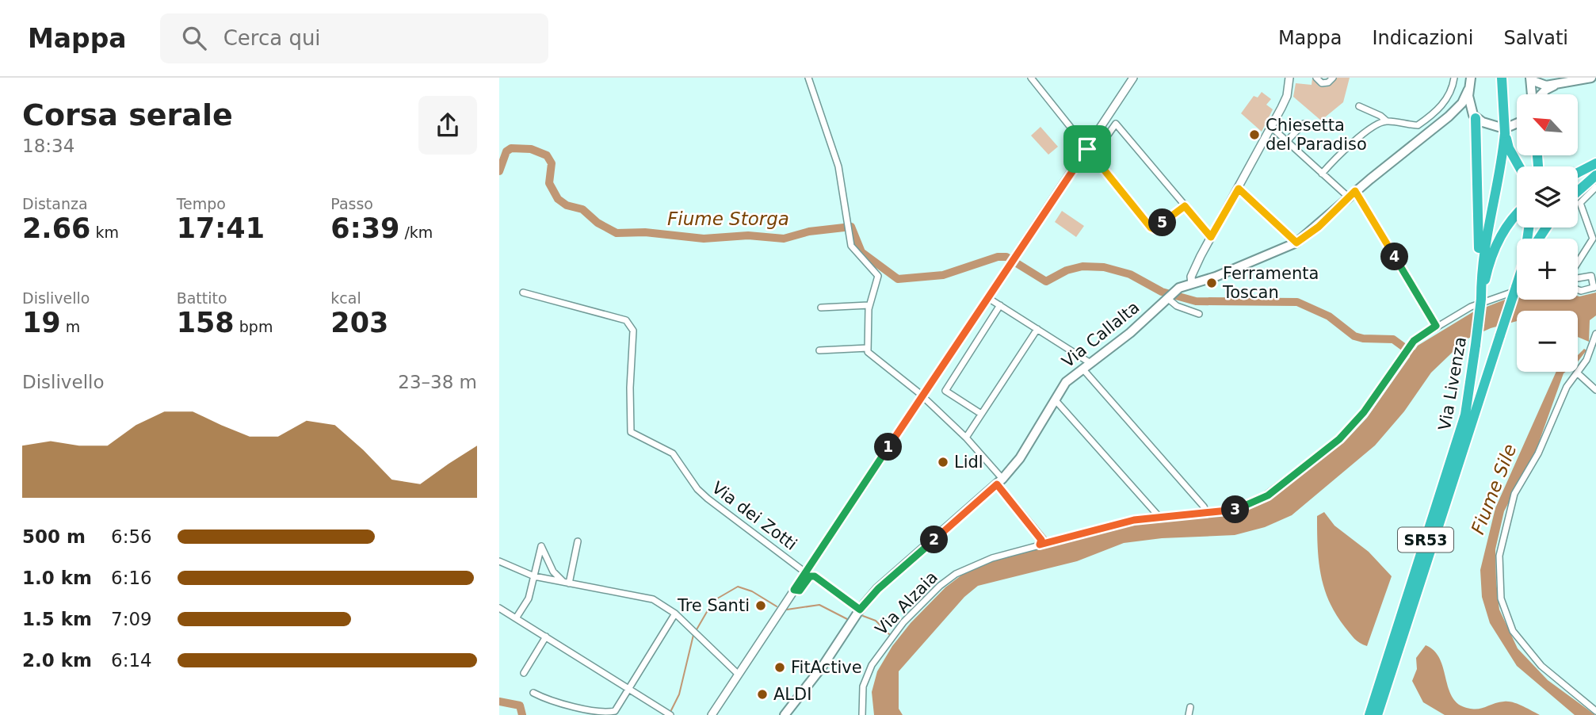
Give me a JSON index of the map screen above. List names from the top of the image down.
{
  "streets": {
    "highway": ["Via Livenza", "SR53"],
    "main road": ["Via Callalta"],
    "street": ["Via dei Zotti", "Via Alzaia"]
  },
  "crossings": [
    ["Via Livenza", "SR53"]
  ],
  "water": ["Fiume Storga", "Fiume Sile"],
  "places": [
    "Chiesetta del Paradiso",
    "Ferramenta Toscan",
    "Lidl",
    "Tre Santi",
    "FitActive",
    "ALDI"
  ],
  "north": "top left",
  "page": {
    "header": "Mappa",
    "search": "Cerca qui",
    "nav": ["Mappa", "Indicazioni", "Salvati"],
    "heading": ["Corsa serale", "18:34"],
    "map_buttons": ["+", "−"],
    "stats": [
      ["Distanza", "2.66 km"],
      ["Tempo", "17:41"],
      ["Passo", "6:39 /km"],
      ["Dislivello", "19 m"],
      ["Battito", "158 bpm"],
      ["kcal", "203"]
    ],
    "pins": [
      "5",
      "4",
      "1",
      "3",
      "2"
    ],
    "chart": ["Dislivello", "23–38 m"],
    "list": [
      {
        "name": "500 m",
        "note": "6:56"
      },
      {
        "name": "1.0 km",
        "note": "6:16"
      },
      {
        "name": "1.5 km",
        "note": "7:09"
      },
      {
        "name": "2.0 km",
        "note": "6:14"
      }
    ]
  }
}
